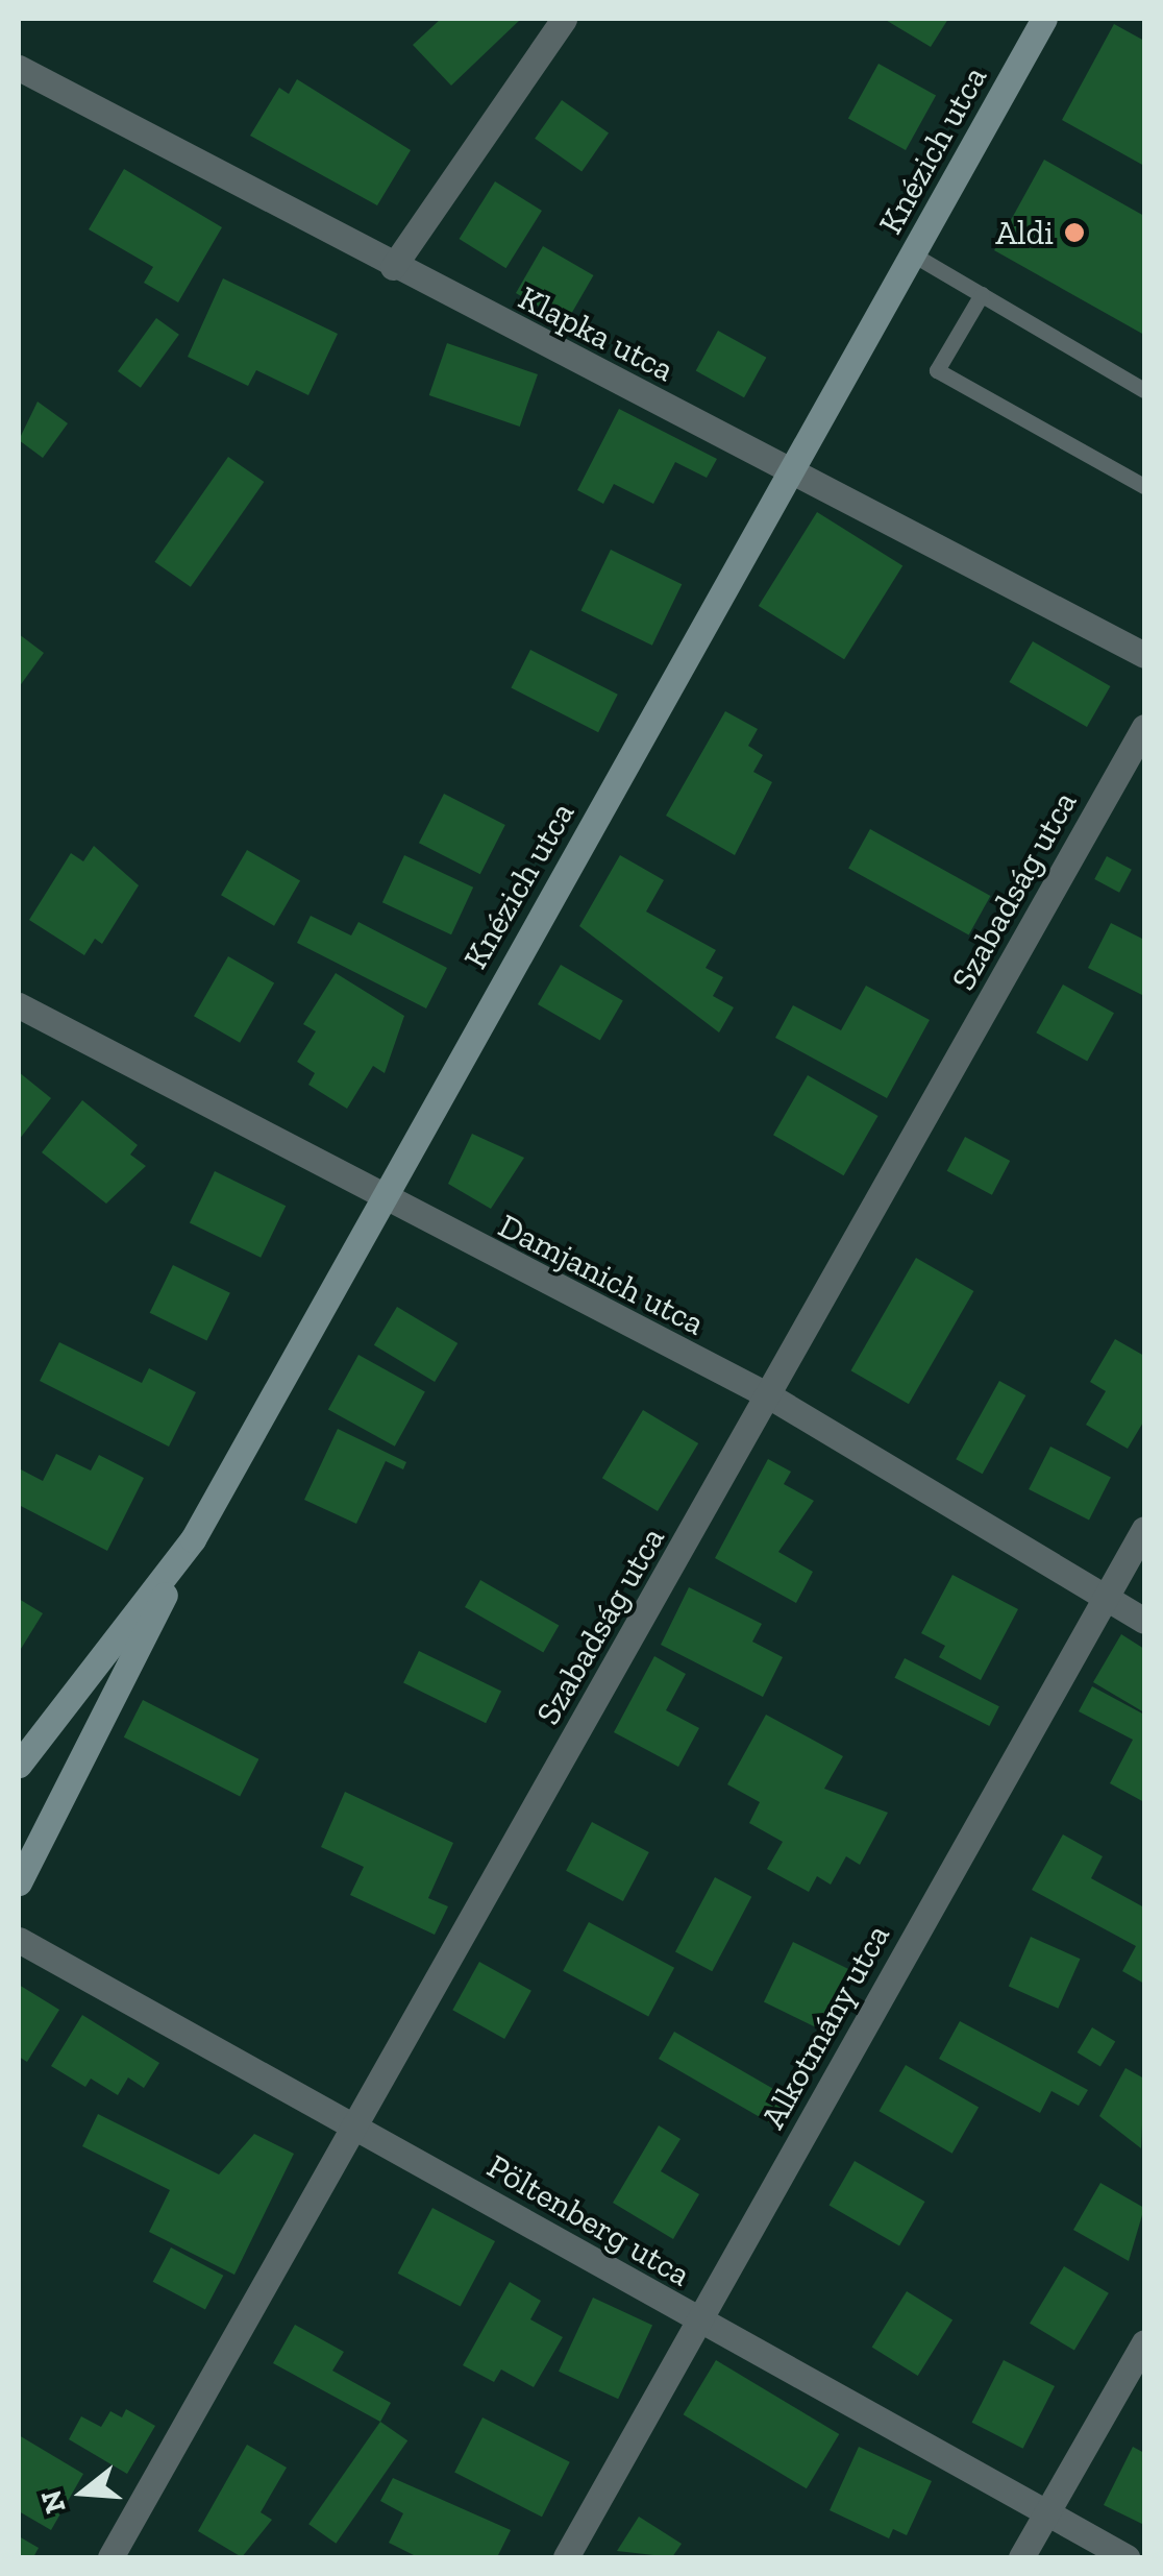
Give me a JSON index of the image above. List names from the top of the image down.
{
  "streets": {
    "street": [
      "Knézich utca",
      "Klapka utca",
      "Szabadság utca",
      "Damjanich utca",
      "Alkotmány utca",
      "Pöltenberg utca"
    ]
  },
  "crossings": [
    ["Knézich utca", "Klapka utca"],
    ["Knézich utca", "Damjanich utca"],
    ["Szabadság utca", "Damjanich utca"],
    ["Szabadság utca", "Pöltenberg utca"],
    ["Damjanich utca", "Alkotmány utca"],
    ["Alkotmány utca", "Pöltenberg utca"]
  ],
  "places": ["Aldi"],
  "north": "left"
}
